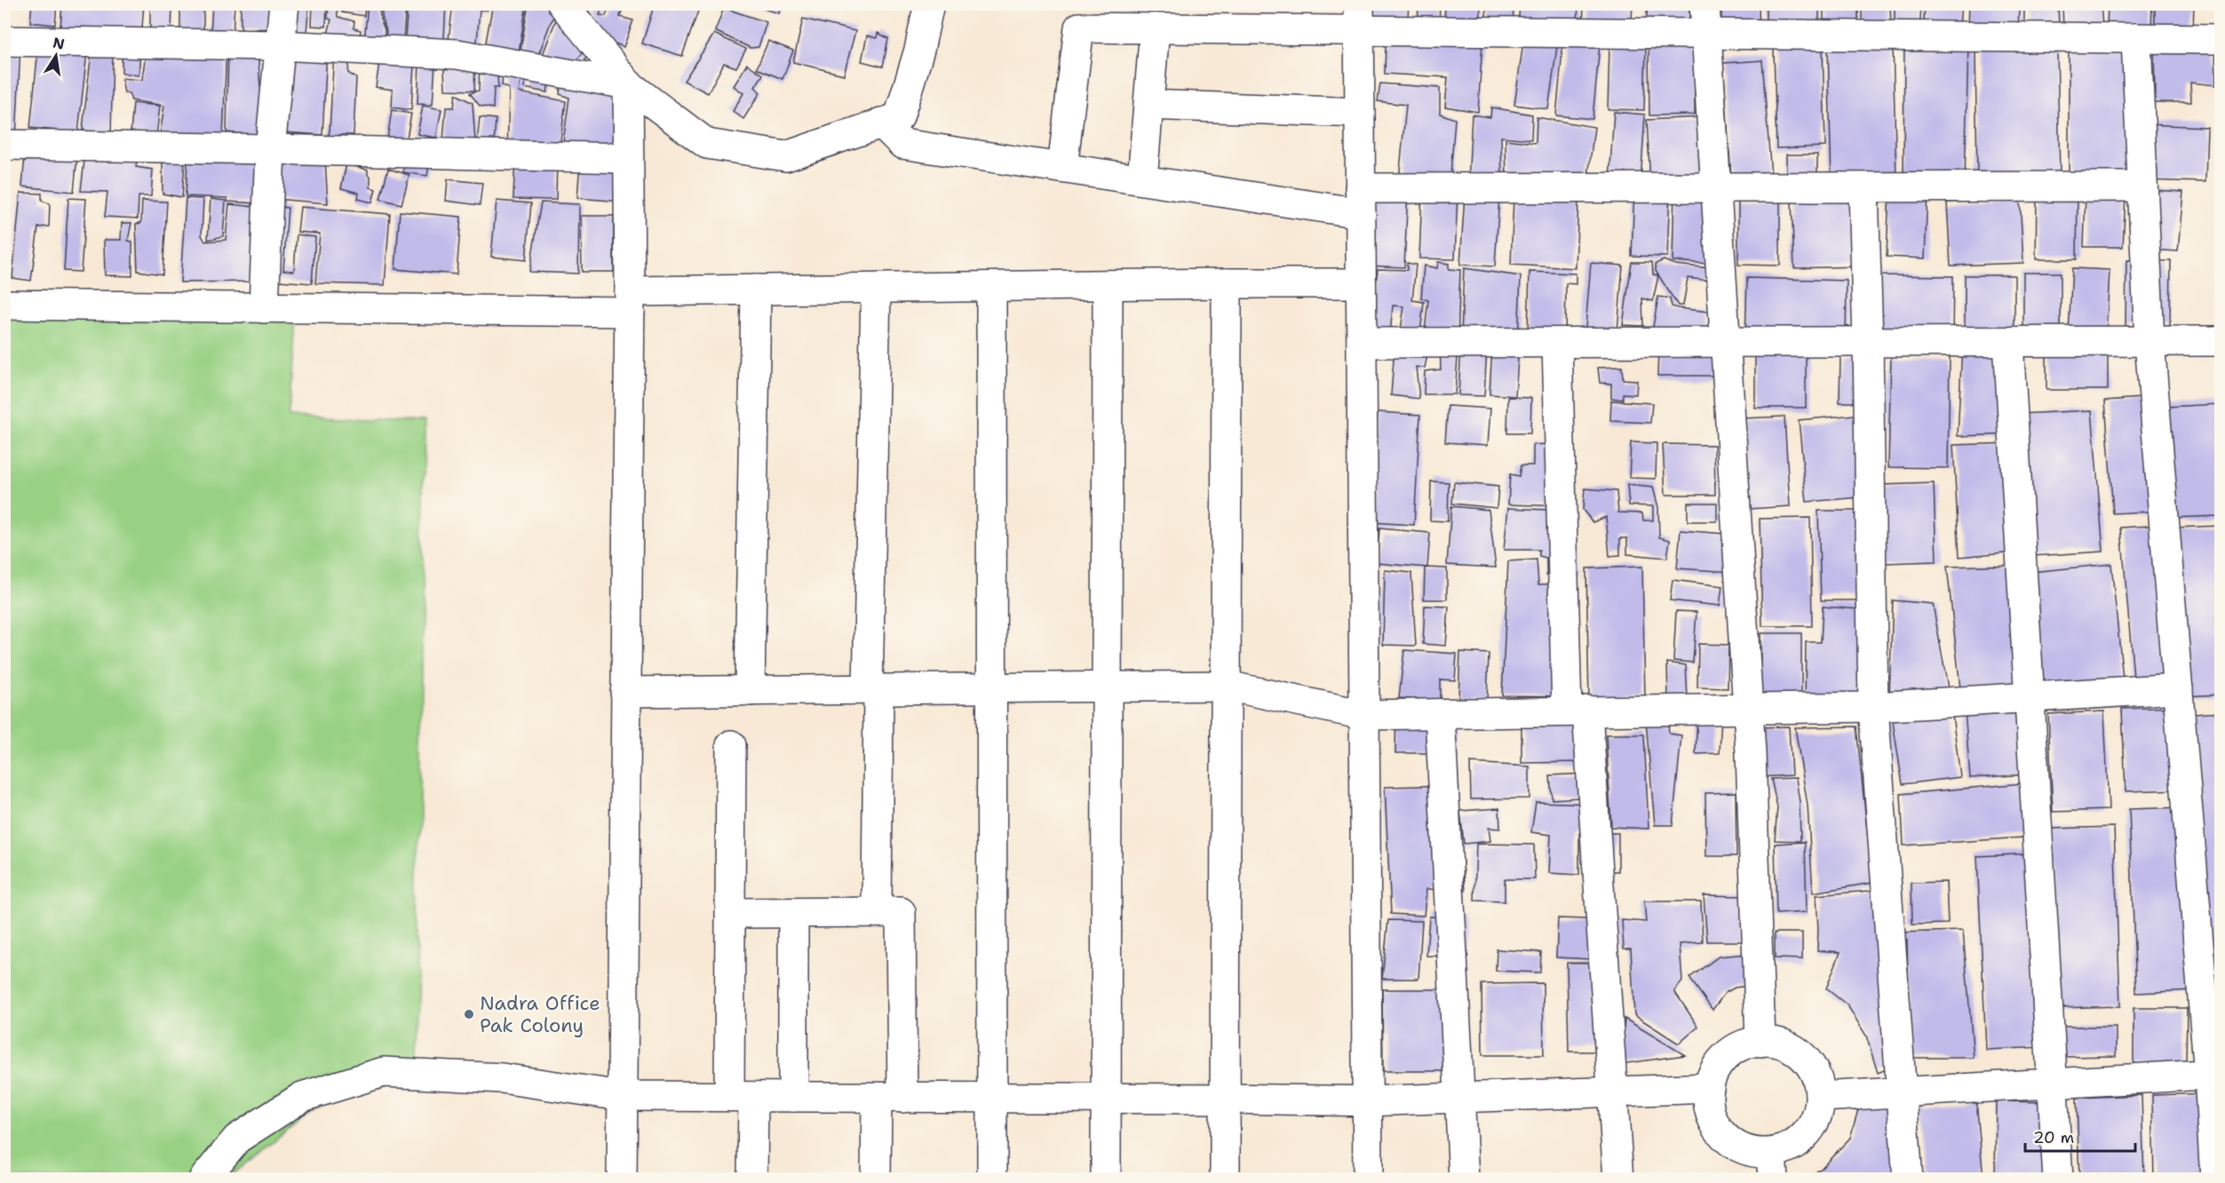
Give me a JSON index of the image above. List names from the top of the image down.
{
  "places": ["Nadra Office Pak Colony"],
  "scale_bar": "20 m",
  "north": "top"
}
